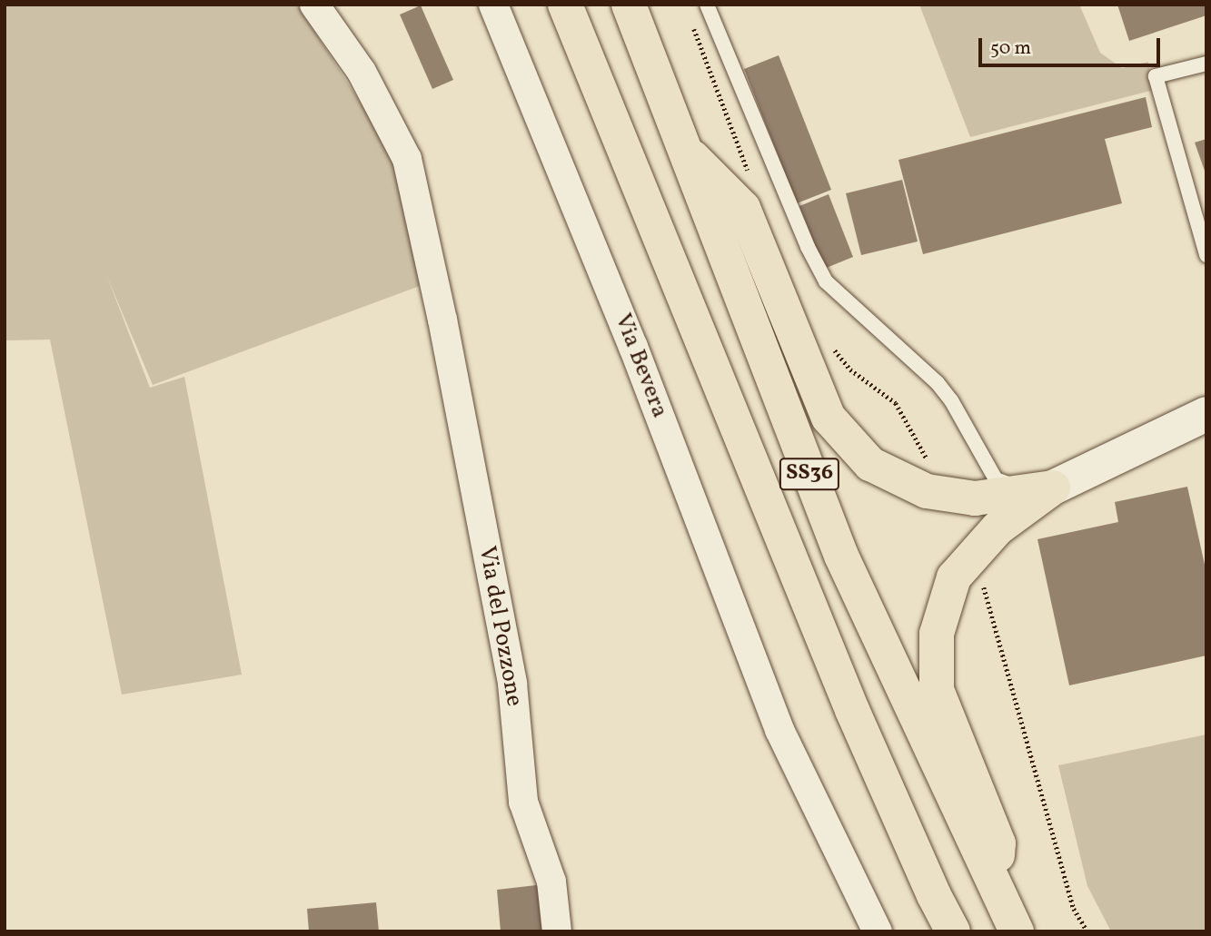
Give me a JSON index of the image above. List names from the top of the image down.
{
  "streets": {
    "highway": ["SS36"],
    "street": ["Via Bevera", "Via del Pozzone"]
  },
  "scale_bar": "50 m"
}
